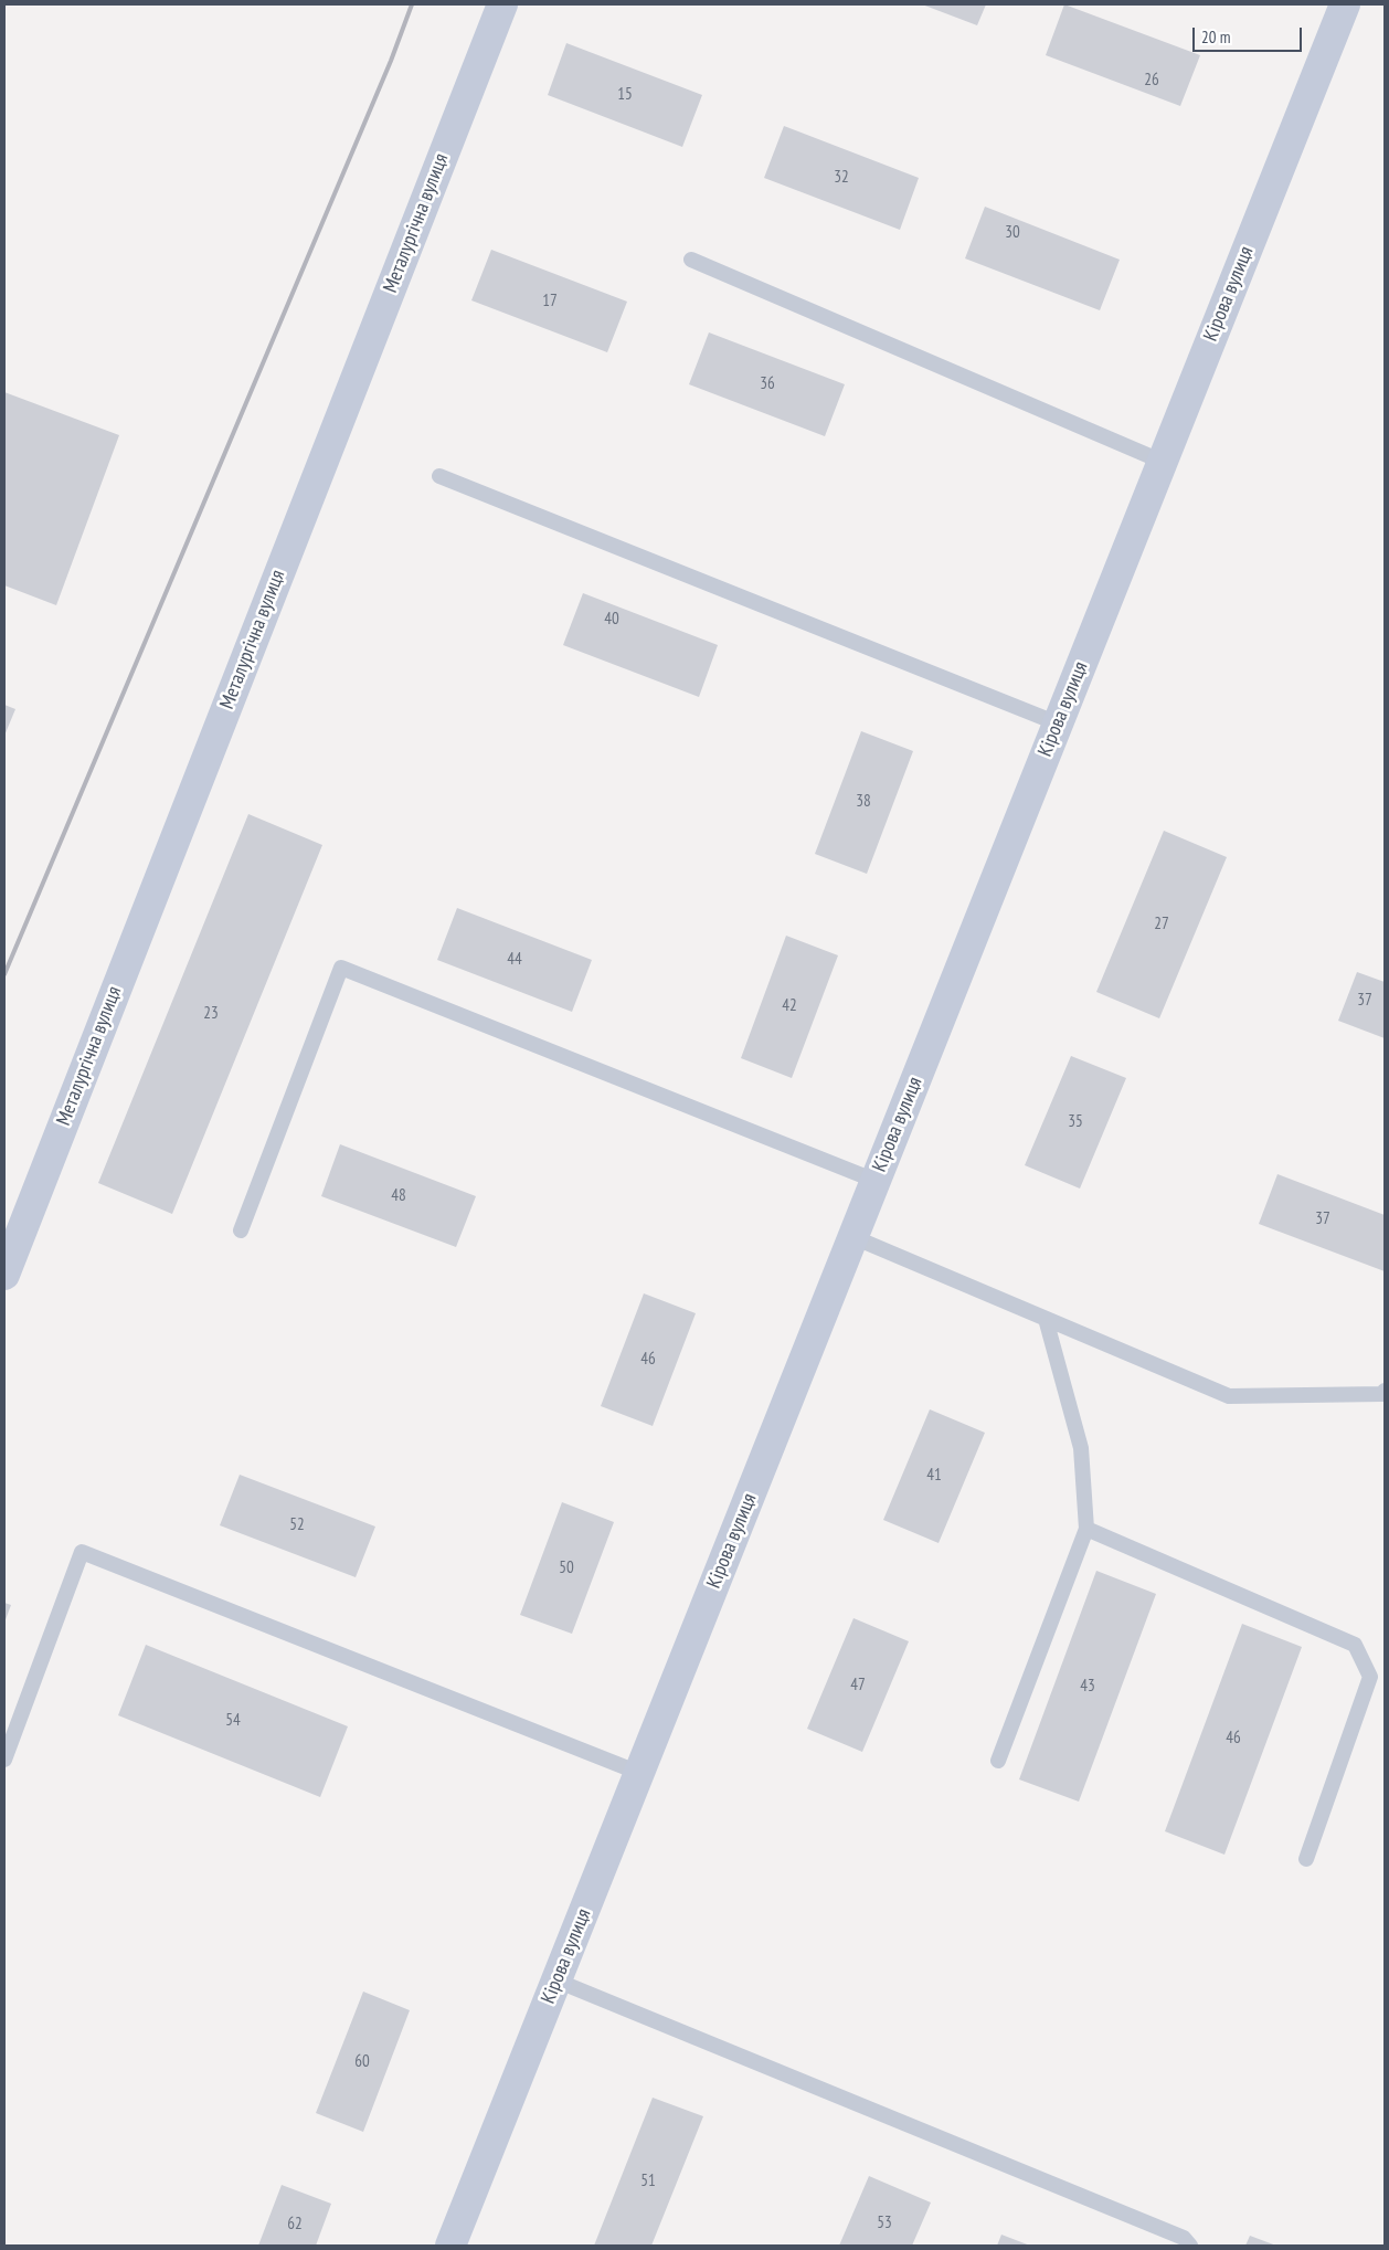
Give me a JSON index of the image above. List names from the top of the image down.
{
  "streets": {
    "street": ["Металургічна вулиця", "Кірова вулиця"]
  },
  "house_numbers": [
    "26",
    "15",
    "32",
    "30",
    "17",
    "36",
    "40",
    "38",
    "27",
    "44",
    "37",
    "42",
    "23",
    "35",
    "48",
    "37",
    "46",
    "41",
    "52",
    "50",
    "47",
    "43",
    "54",
    "46",
    "60",
    "51",
    "53",
    "62"
  ],
  "scale_bar": "20 m"
}
